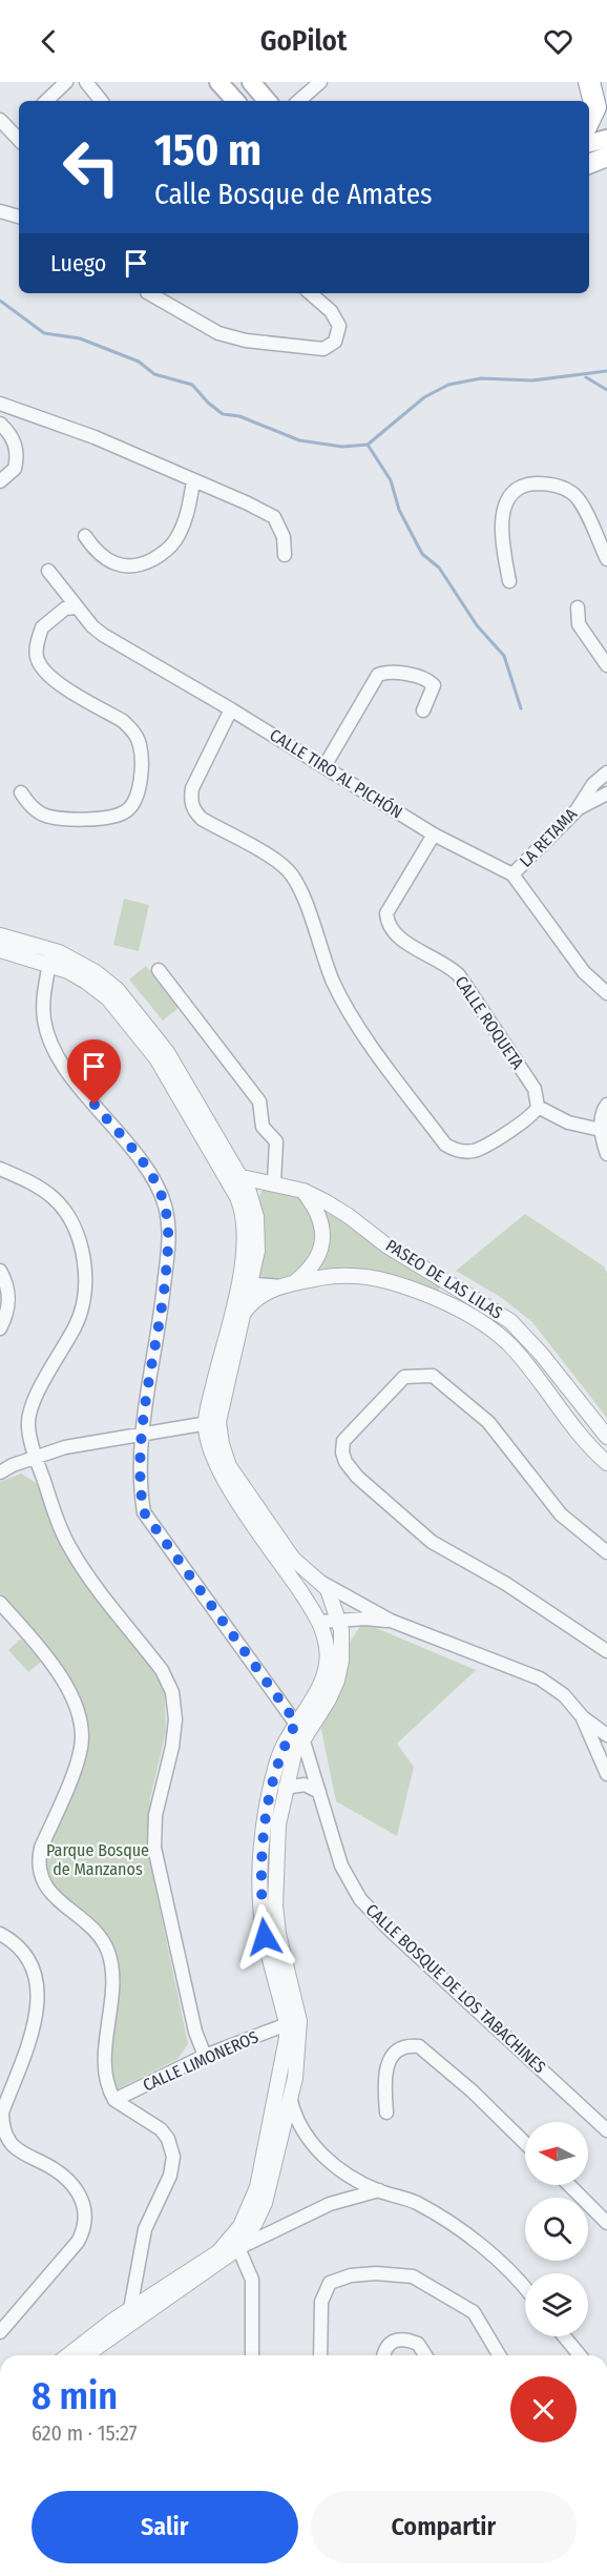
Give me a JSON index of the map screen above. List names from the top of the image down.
{
  "streets": {
    "street": [
      "CALLE TIRO AL PICHÓN",
      "LA RETAMA",
      "CALLE ROQUETA",
      "PASEO DE LAS LILAS",
      "CALLE BOSQUE DE LOS TABACHINES",
      "CALLE LIMONEROS"
    ]
  },
  "crossings": [
    ["CALLE TIRO AL PICHÓN", "LA RETAMA"],
    ["CALLE TIRO AL PICHÓN", "CALLE ROQUETA"]
  ],
  "parks": ["Parque Bosque de Manzanos"],
  "north": "left",
  "page": {
    "header": "GoPilot",
    "turn": ["150 m", "Calle Bosque de Amates"],
    "then": "Luego",
    "heading": ["8 min", "620 m · 15:27"],
    "buttons": ["Salir", "Compartir"]
  }
}
